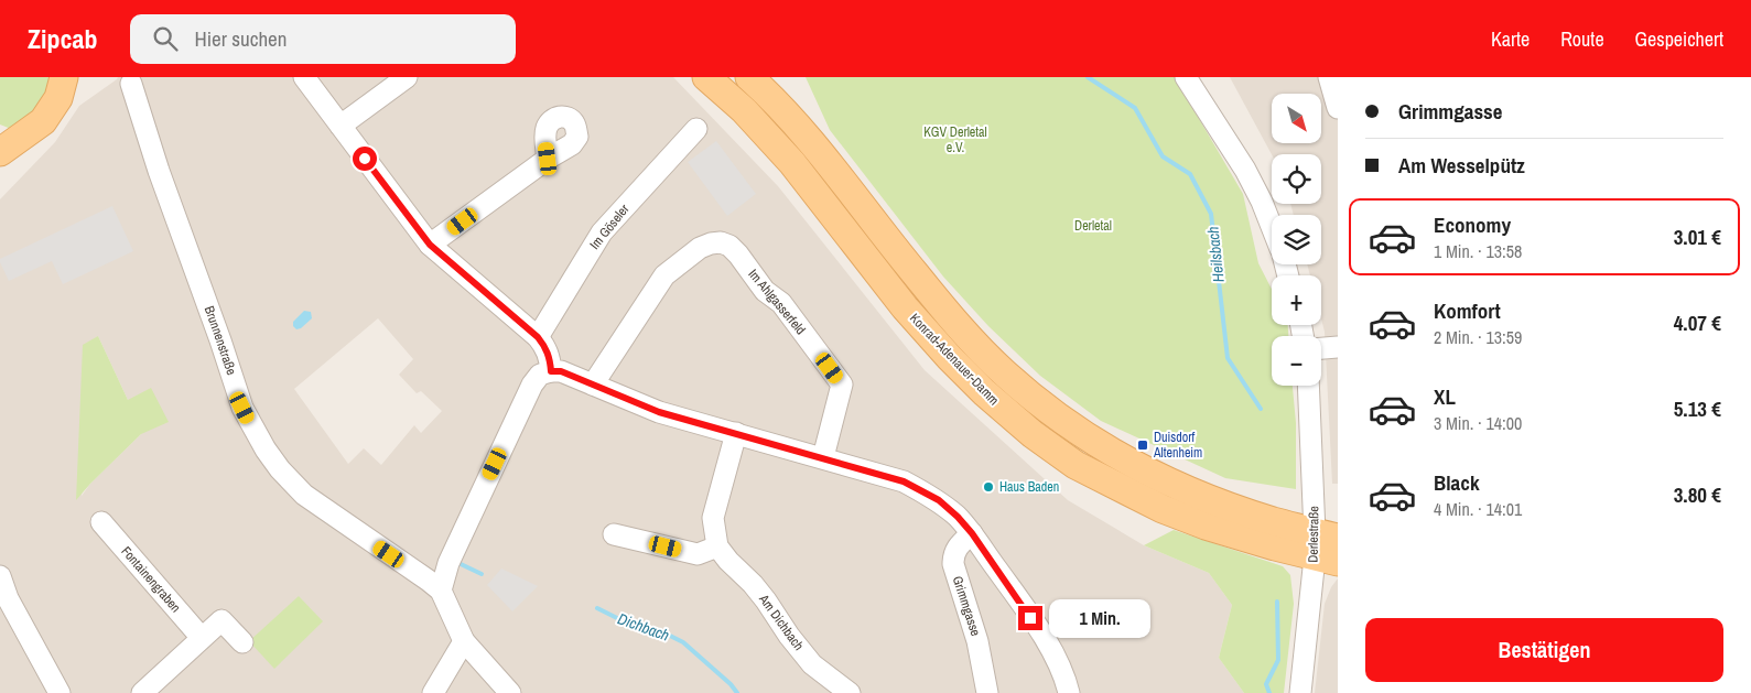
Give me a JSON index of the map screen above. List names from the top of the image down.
{
  "streets": {
    "main road": ["Konrad-Adenauer-Damm"],
    "street": [
      "Im Göseler",
      "Im Ahlgasserfeld",
      "Brunnenstraße",
      "Derlestraße",
      "Fontainengraben",
      "Grimmgasse",
      "Am Dichbach"
    ]
  },
  "crossings": [
    ["Konrad-Adenauer-Damm", "Derlestraße"]
  ],
  "water": ["Heilsbach", "Dichbach"],
  "parks": ["KGV Derletal e.V.", "Derletal"],
  "places": {
    "transit": ["Duisdorf Altenheim"],
    "other": ["Haus Baden"]
  },
  "north": "bottom right",
  "page": {
    "header": "Zipcab",
    "search": "Hier suchen",
    "nav": ["Karte", "Route", "Gespeichert"],
    "banner": ["Grimmgasse", "Am Wesselpütz"],
    "map_buttons": ["+", "−"],
    "list": [
      {
        "name": "Economy",
        "note": "1 Min. · 13:58",
        "value": "3.01 €"
      },
      {
        "name": "Komfort",
        "note": "2 Min. · 13:59",
        "value": "4.07 €"
      },
      {
        "name": "XL",
        "note": "3 Min. · 14:00",
        "value": "5.13 €"
      },
      {
        "name": "Black",
        "note": "4 Min. · 14:01",
        "value": "3.80 €"
      }
    ],
    "bubble": "1 Min.",
    "buttons": "Bestätigen"
  }
}
